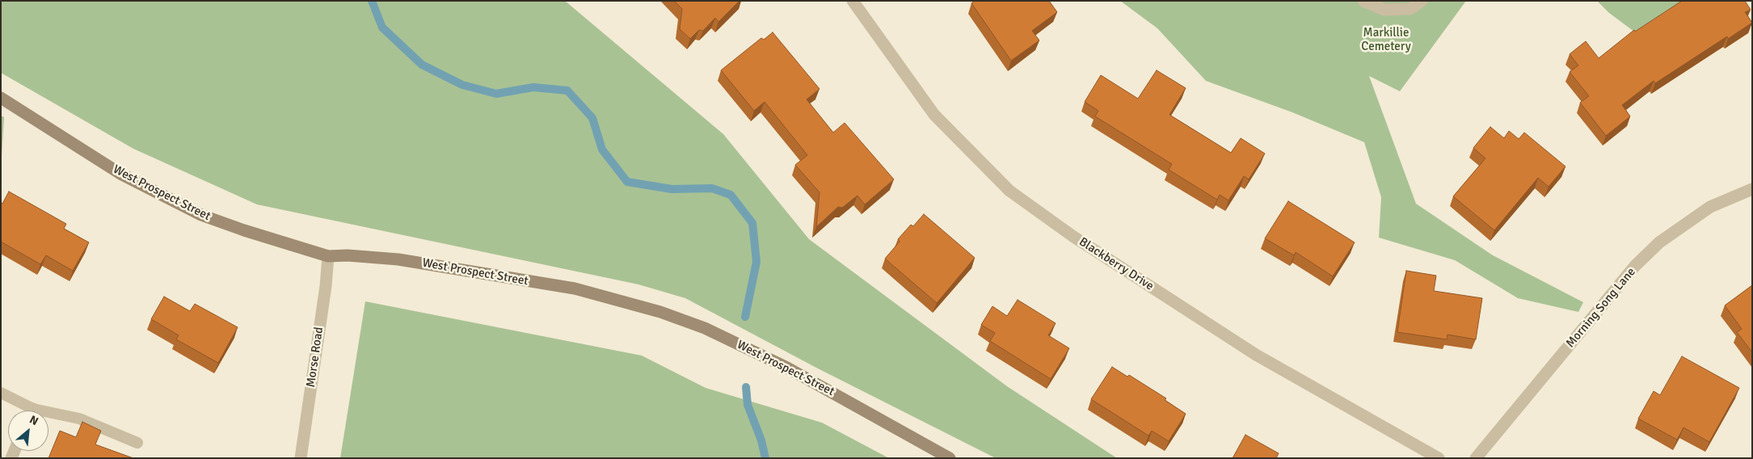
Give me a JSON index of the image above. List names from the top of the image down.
{
  "streets": {
    "street": [
      "West Prospect Street",
      "Blackberry Drive",
      "Morning Song Lane",
      "Morse Road"
    ]
  },
  "crossings": [
    ["West Prospect Street", "Morse Road"]
  ],
  "parks": ["Markillie Cemetery"],
  "north": "top right"
}
